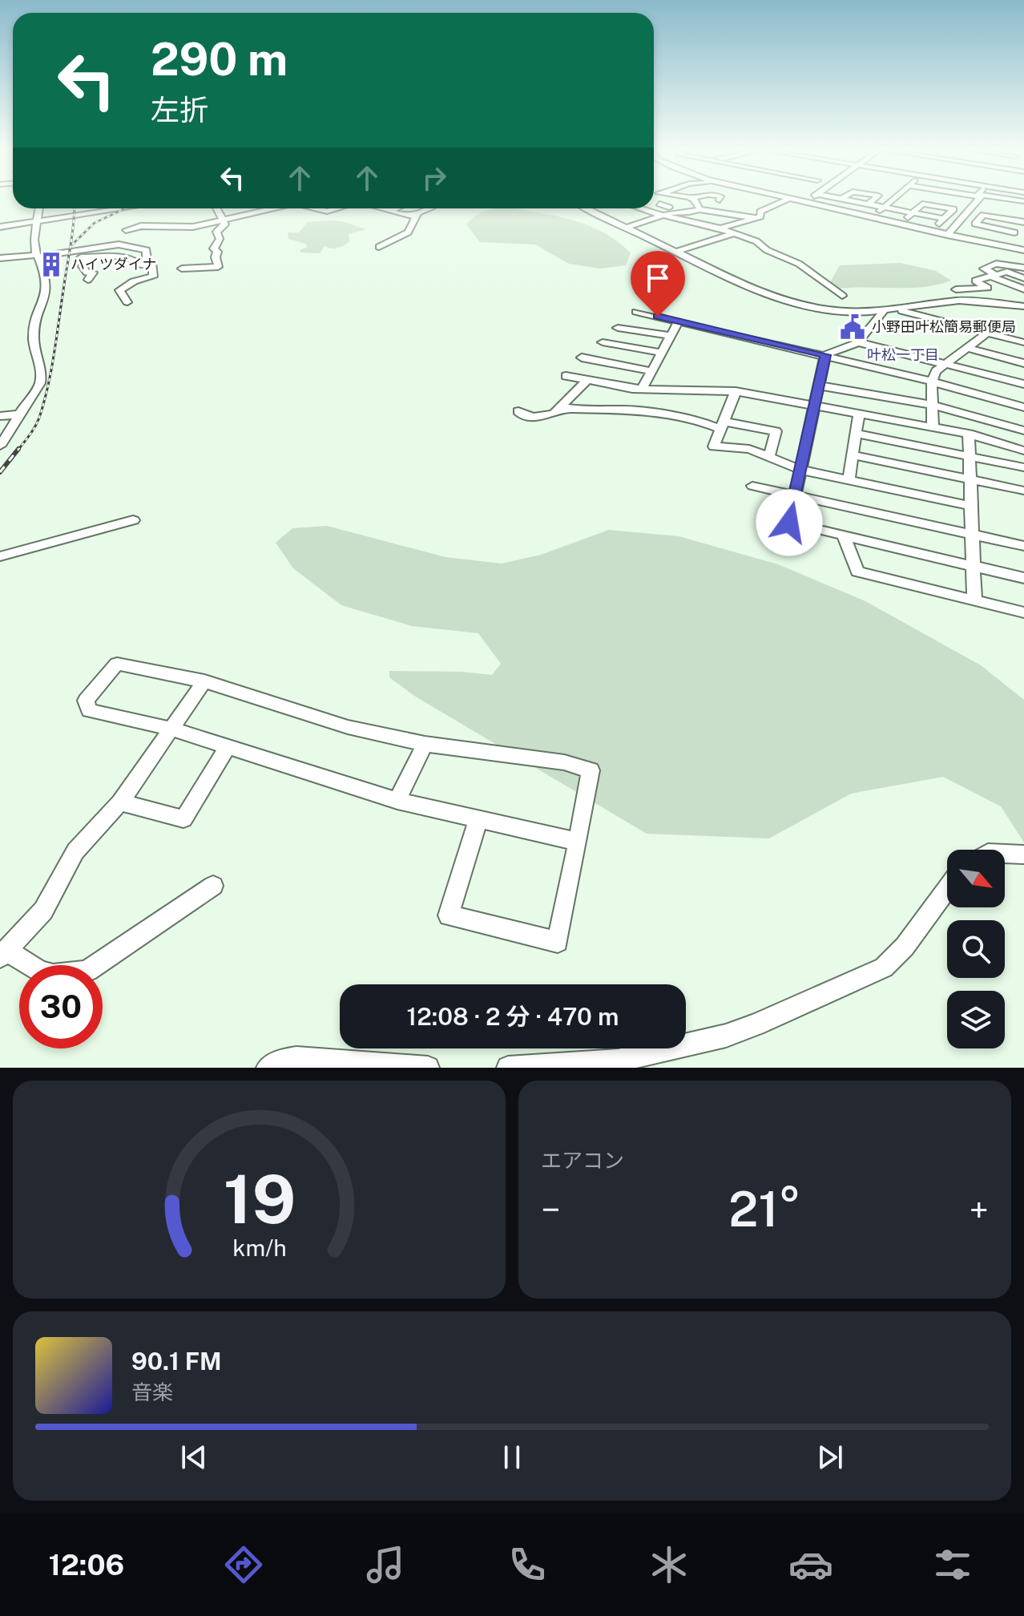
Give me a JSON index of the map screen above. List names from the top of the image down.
{
  "districts": ["叶松一丁目"],
  "places": {
    "building": ["ハイツダイナ"],
    "public building": ["小野田叶松簡易郵便局"]
  },
  "north": "bottom right",
  "page": {
    "turn": ["290 m", "左折"],
    "limit": "30",
    "trip": "12:08 · 2 分 · 470 m",
    "tile": "エアコン",
    "heat": ["−", "21°", "+"],
    "song": ["90.1 FM", "音楽"],
    "tabs": "12:06",
    "gauge": ["19", "km/h"]
  }
}
